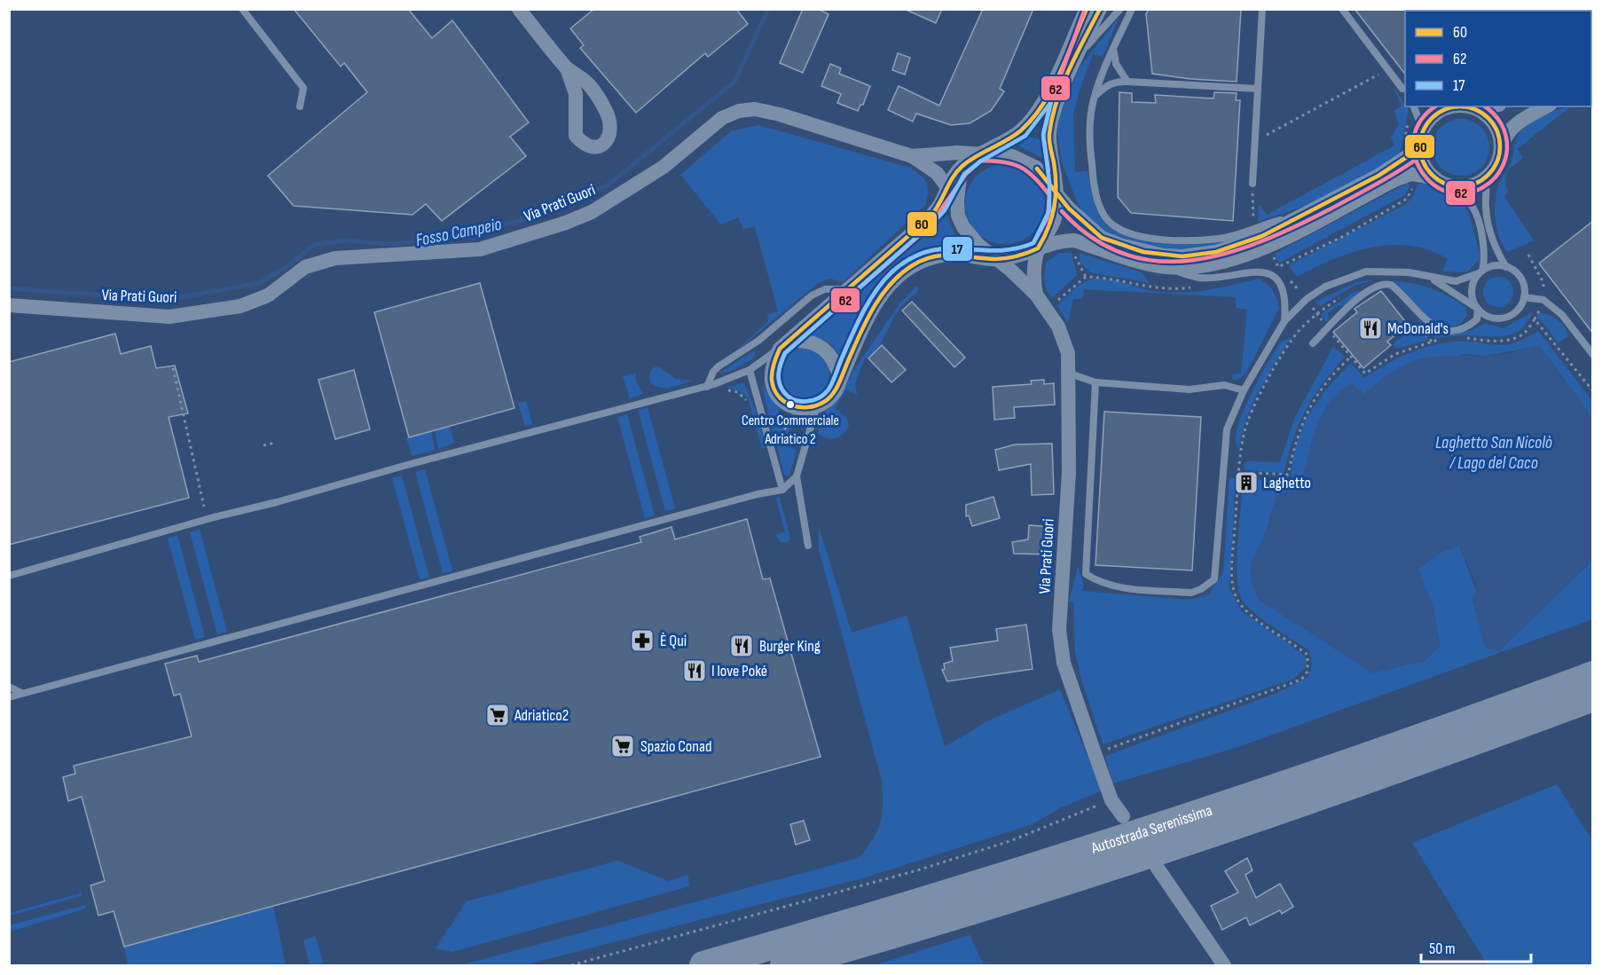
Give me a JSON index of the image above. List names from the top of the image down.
{
  "streets": {
    "highway": ["Autostrada Serenissima"],
    "street": ["Via Prati Guori"]
  },
  "water": ["Fosso Campeio", "Laghetto San Nicolò / Lago del Caco"],
  "places": {
    "restaurant": ["McDonald's", "Burger King", "I love Poké"],
    "other": ["Centro Commerciale Adriatico 2"],
    "building": ["Laghetto"],
    "pharmacy": ["È Qui"],
    "supermarket": ["Adriatico2", "Spazio Conad"]
  },
  "lines": ["transit line 60", "transit line 62", "transit line 17"],
  "legend": ["60", "62", "17"],
  "scale_bar": "50 m"
}
